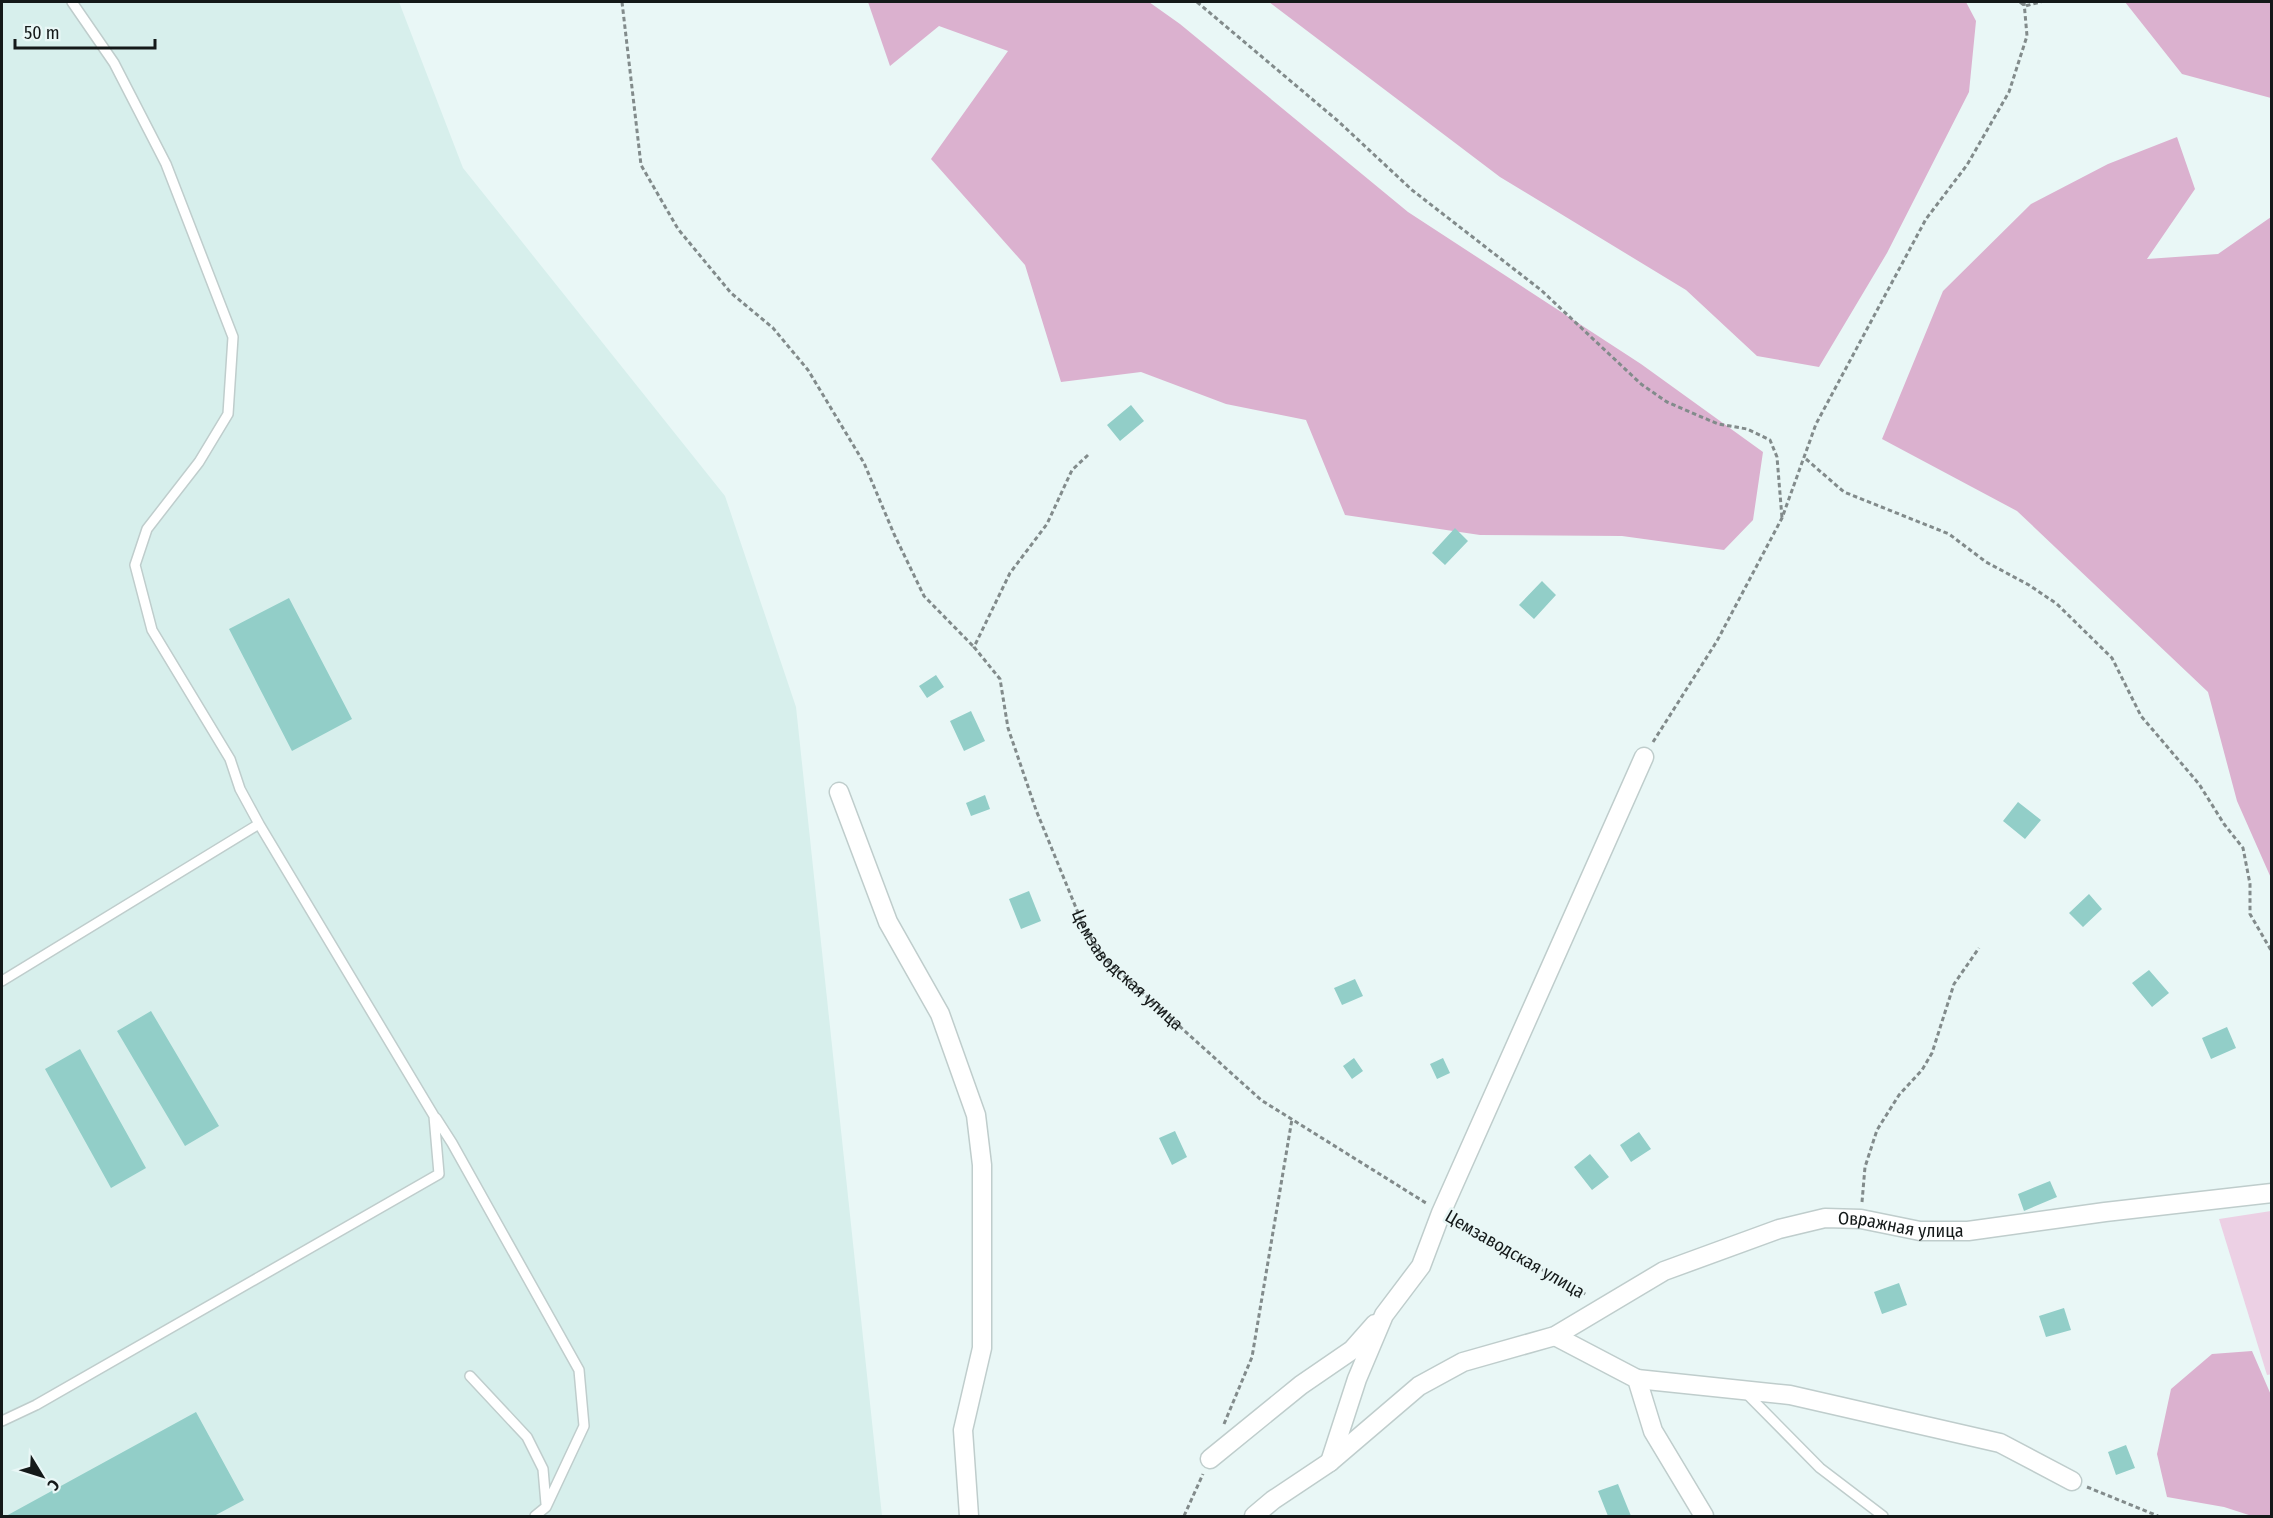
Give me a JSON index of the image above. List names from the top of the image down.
{
  "streets": {
    "street": ["Овражная улица"],
    "path": ["Цемзаводская улица"]
  },
  "crossings": [
    ["Цемзаводская улица", "Овражная улица"]
  ],
  "scale_bar": "50 m",
  "north": "bottom right"
}
